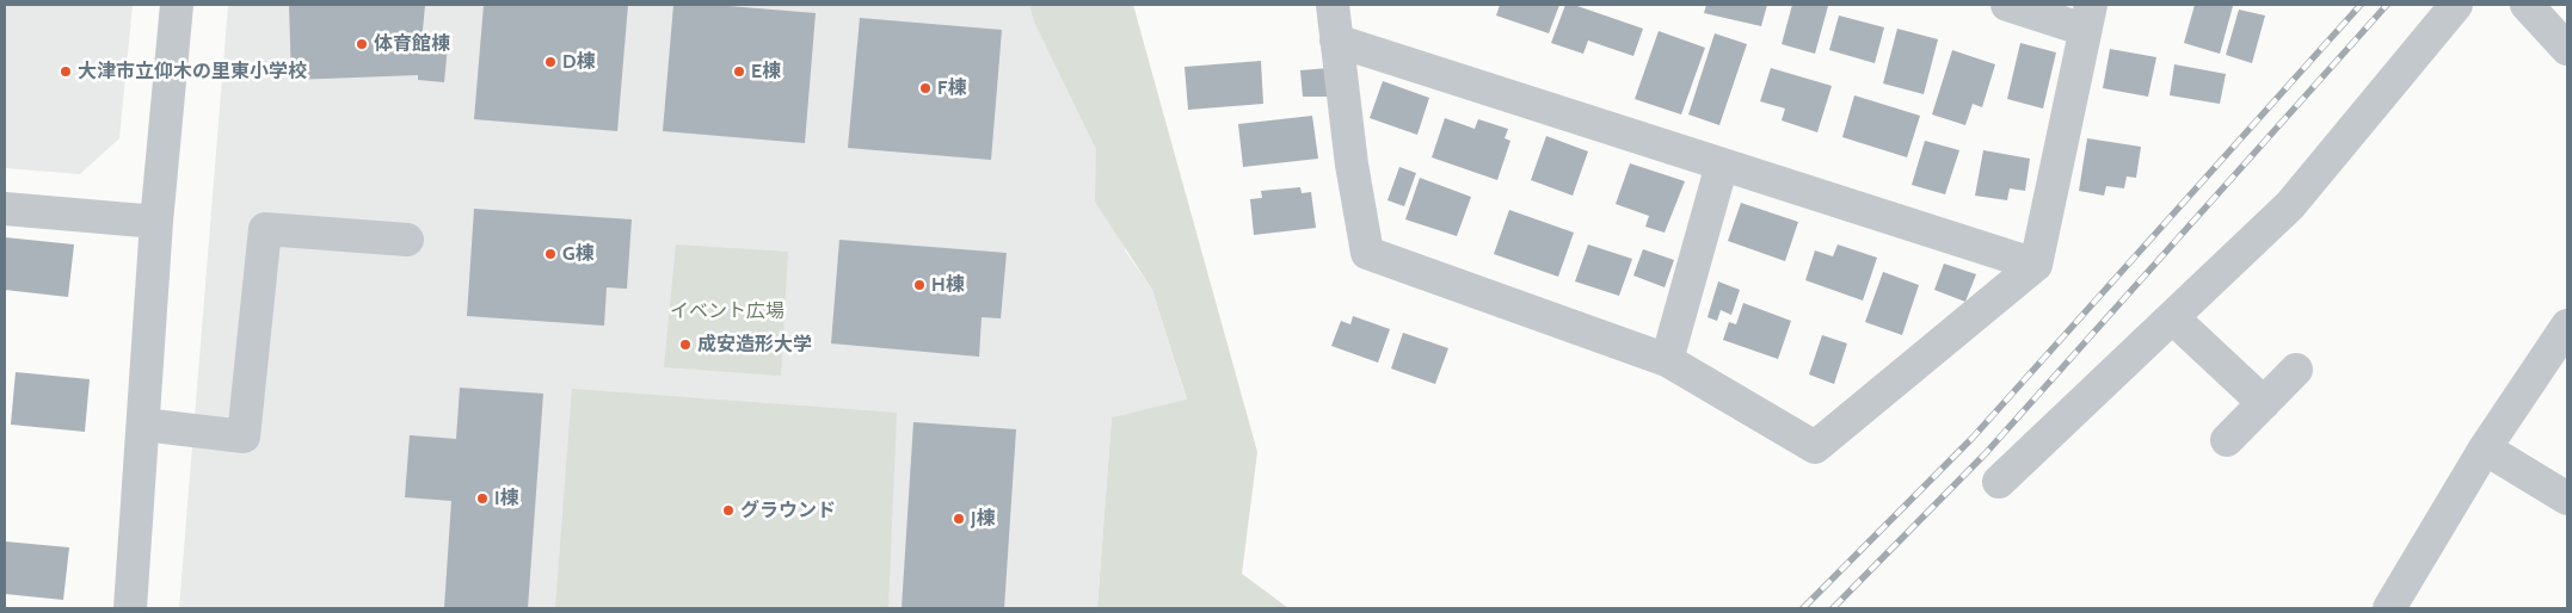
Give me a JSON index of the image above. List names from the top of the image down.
{
  "parks": ["イベント広場"],
  "places": [
    "体育館棟",
    "D棟",
    "大津市立仰木の里東小学校",
    "E棟",
    "F棟",
    "G棟",
    "H棟",
    "成安造形大学",
    "I棟",
    "グラウンド",
    "J棟"
  ]
}
